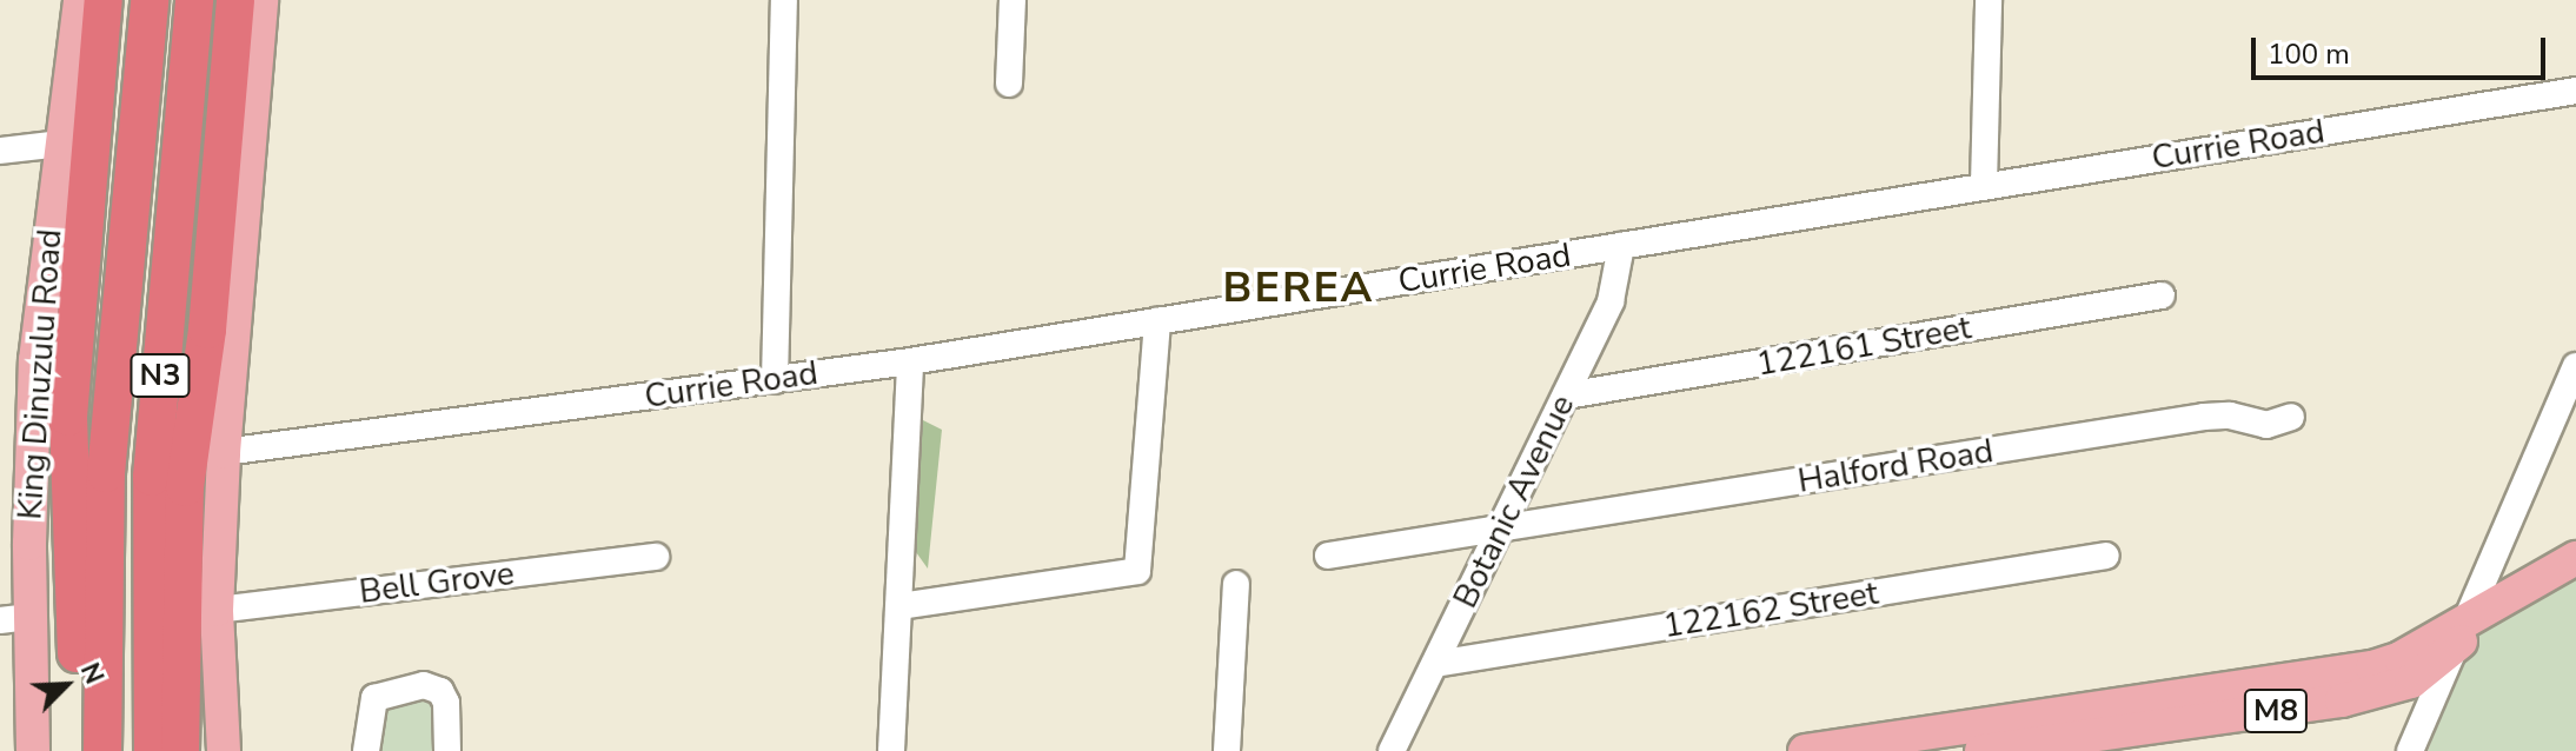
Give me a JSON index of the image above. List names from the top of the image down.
{
  "streets": {
    "highway": ["N3"],
    "main road": ["King Dinuzulu Road", "M8"],
    "street": [
      "Currie Road",
      "122161 Street",
      "Halford Road",
      "Botanic Avenue",
      "Bell Grove",
      "122162 Street"
    ]
  },
  "crossings": [
    ["Currie Road", "Botanic Avenue"],
    ["122161 Street", "Botanic Avenue"],
    ["Halford Road", "Botanic Avenue"],
    ["Botanic Avenue", "122162 Street"]
  ],
  "districts": ["BEREA"],
  "scale_bar": "100 m",
  "north": "top right"
}
